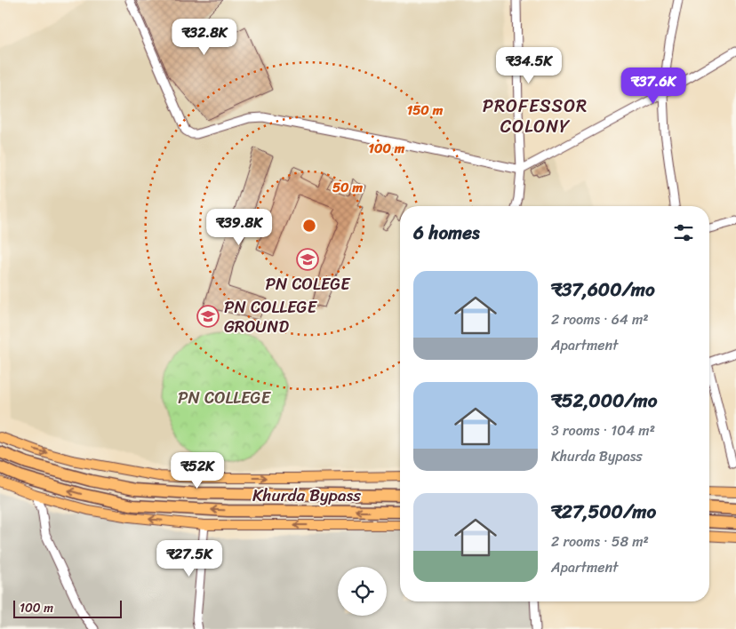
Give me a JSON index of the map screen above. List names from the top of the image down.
{
  "streets": {
    "highway": ["Khurda Bypass"]
  },
  "districts": ["PROFESSOR COLONY"],
  "parks": ["PN COLLEGE"],
  "places": {
    "school or university": ["PN COLEGE", "PN COLLEGE GROUND"]
  },
  "scale_bar": "100 m",
  "page": {
    "price": [
      "₹32.8K",
      "₹34.5K",
      "₹37.6K",
      "₹39.8K",
      "₹52K",
      "₹27.5K"
    ],
    "heading": "6 homes",
    "list": [
      {
        "name": "₹37,600/mo",
        "note": "2 rooms · 64 m² · Apartment"
      },
      {
        "name": "₹52,000/mo",
        "note": "3 rooms · 104 m² · Khurda Bypass"
      },
      {
        "name": "₹27,500/mo",
        "note": "2 rooms · 58 m² · Apartment"
      }
    ],
    "scale": "100 m"
  },
  "rings": ["150 m", "100 m", "50 m"]
}
